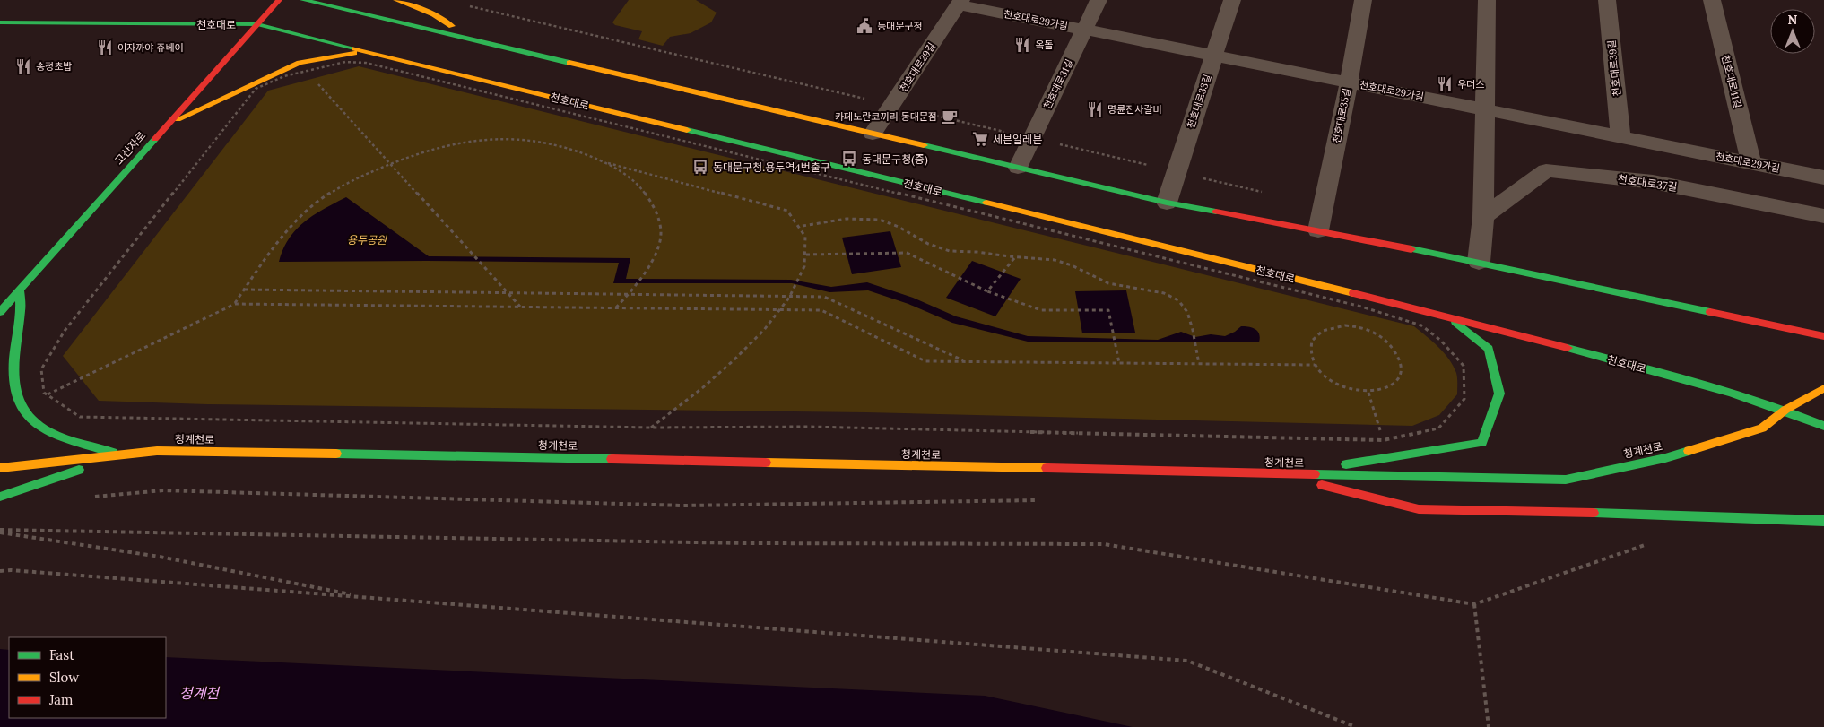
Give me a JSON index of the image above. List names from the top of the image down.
{
  "streets": {
    "main road": ["천호대로", "고산자로", "청계천로"],
    "street": [
      "천호대로29가길",
      "천호대로29길",
      "천호대로39길",
      "천호대로41길",
      "천호대로31길",
      "천호대로33길",
      "천호대로35길",
      "천호대로37길"
    ]
  },
  "crossings": [
    ["천호대로29가길", "천호대로29길"],
    ["천호대로29가길", "천호대로39길"],
    ["천호대로29가길", "천호대로41길"],
    ["천호대로29가길", "천호대로31길"],
    ["천호대로29가길", "천호대로33길"],
    ["천호대로29가길", "천호대로35길"],
    ["천호대로", "고산자로"],
    ["천호대로", "청계천로"]
  ],
  "water": ["청계천"],
  "parks": ["용두공원"],
  "places": {
    "public building": ["동대문구청"],
    "restaurant": [
      "옥돌",
      "이자까야 쥬베이",
      "송정초밥",
      "우더스",
      "명륜진사갈비"
    ],
    "cafe": ["카페노란코끼리 동대문점"],
    "supermarket": ["세븐일레븐"],
    "bus stop": ["동대문구청(중)", "동대문구청.용두역4번출구"]
  },
  "legend": ["Fast", "Slow", "Jam"],
  "north": "top"
}
